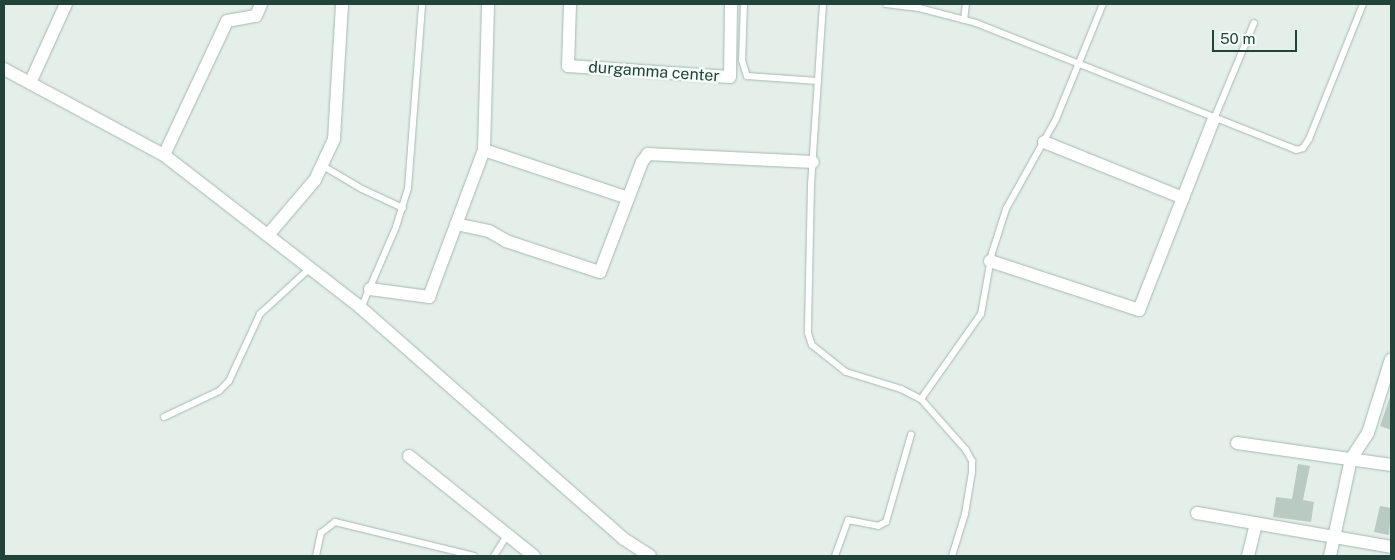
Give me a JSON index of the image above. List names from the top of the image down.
{
  "streets": {
    "street": ["durgamma center"]
  },
  "scale_bar": "50 m"
}
